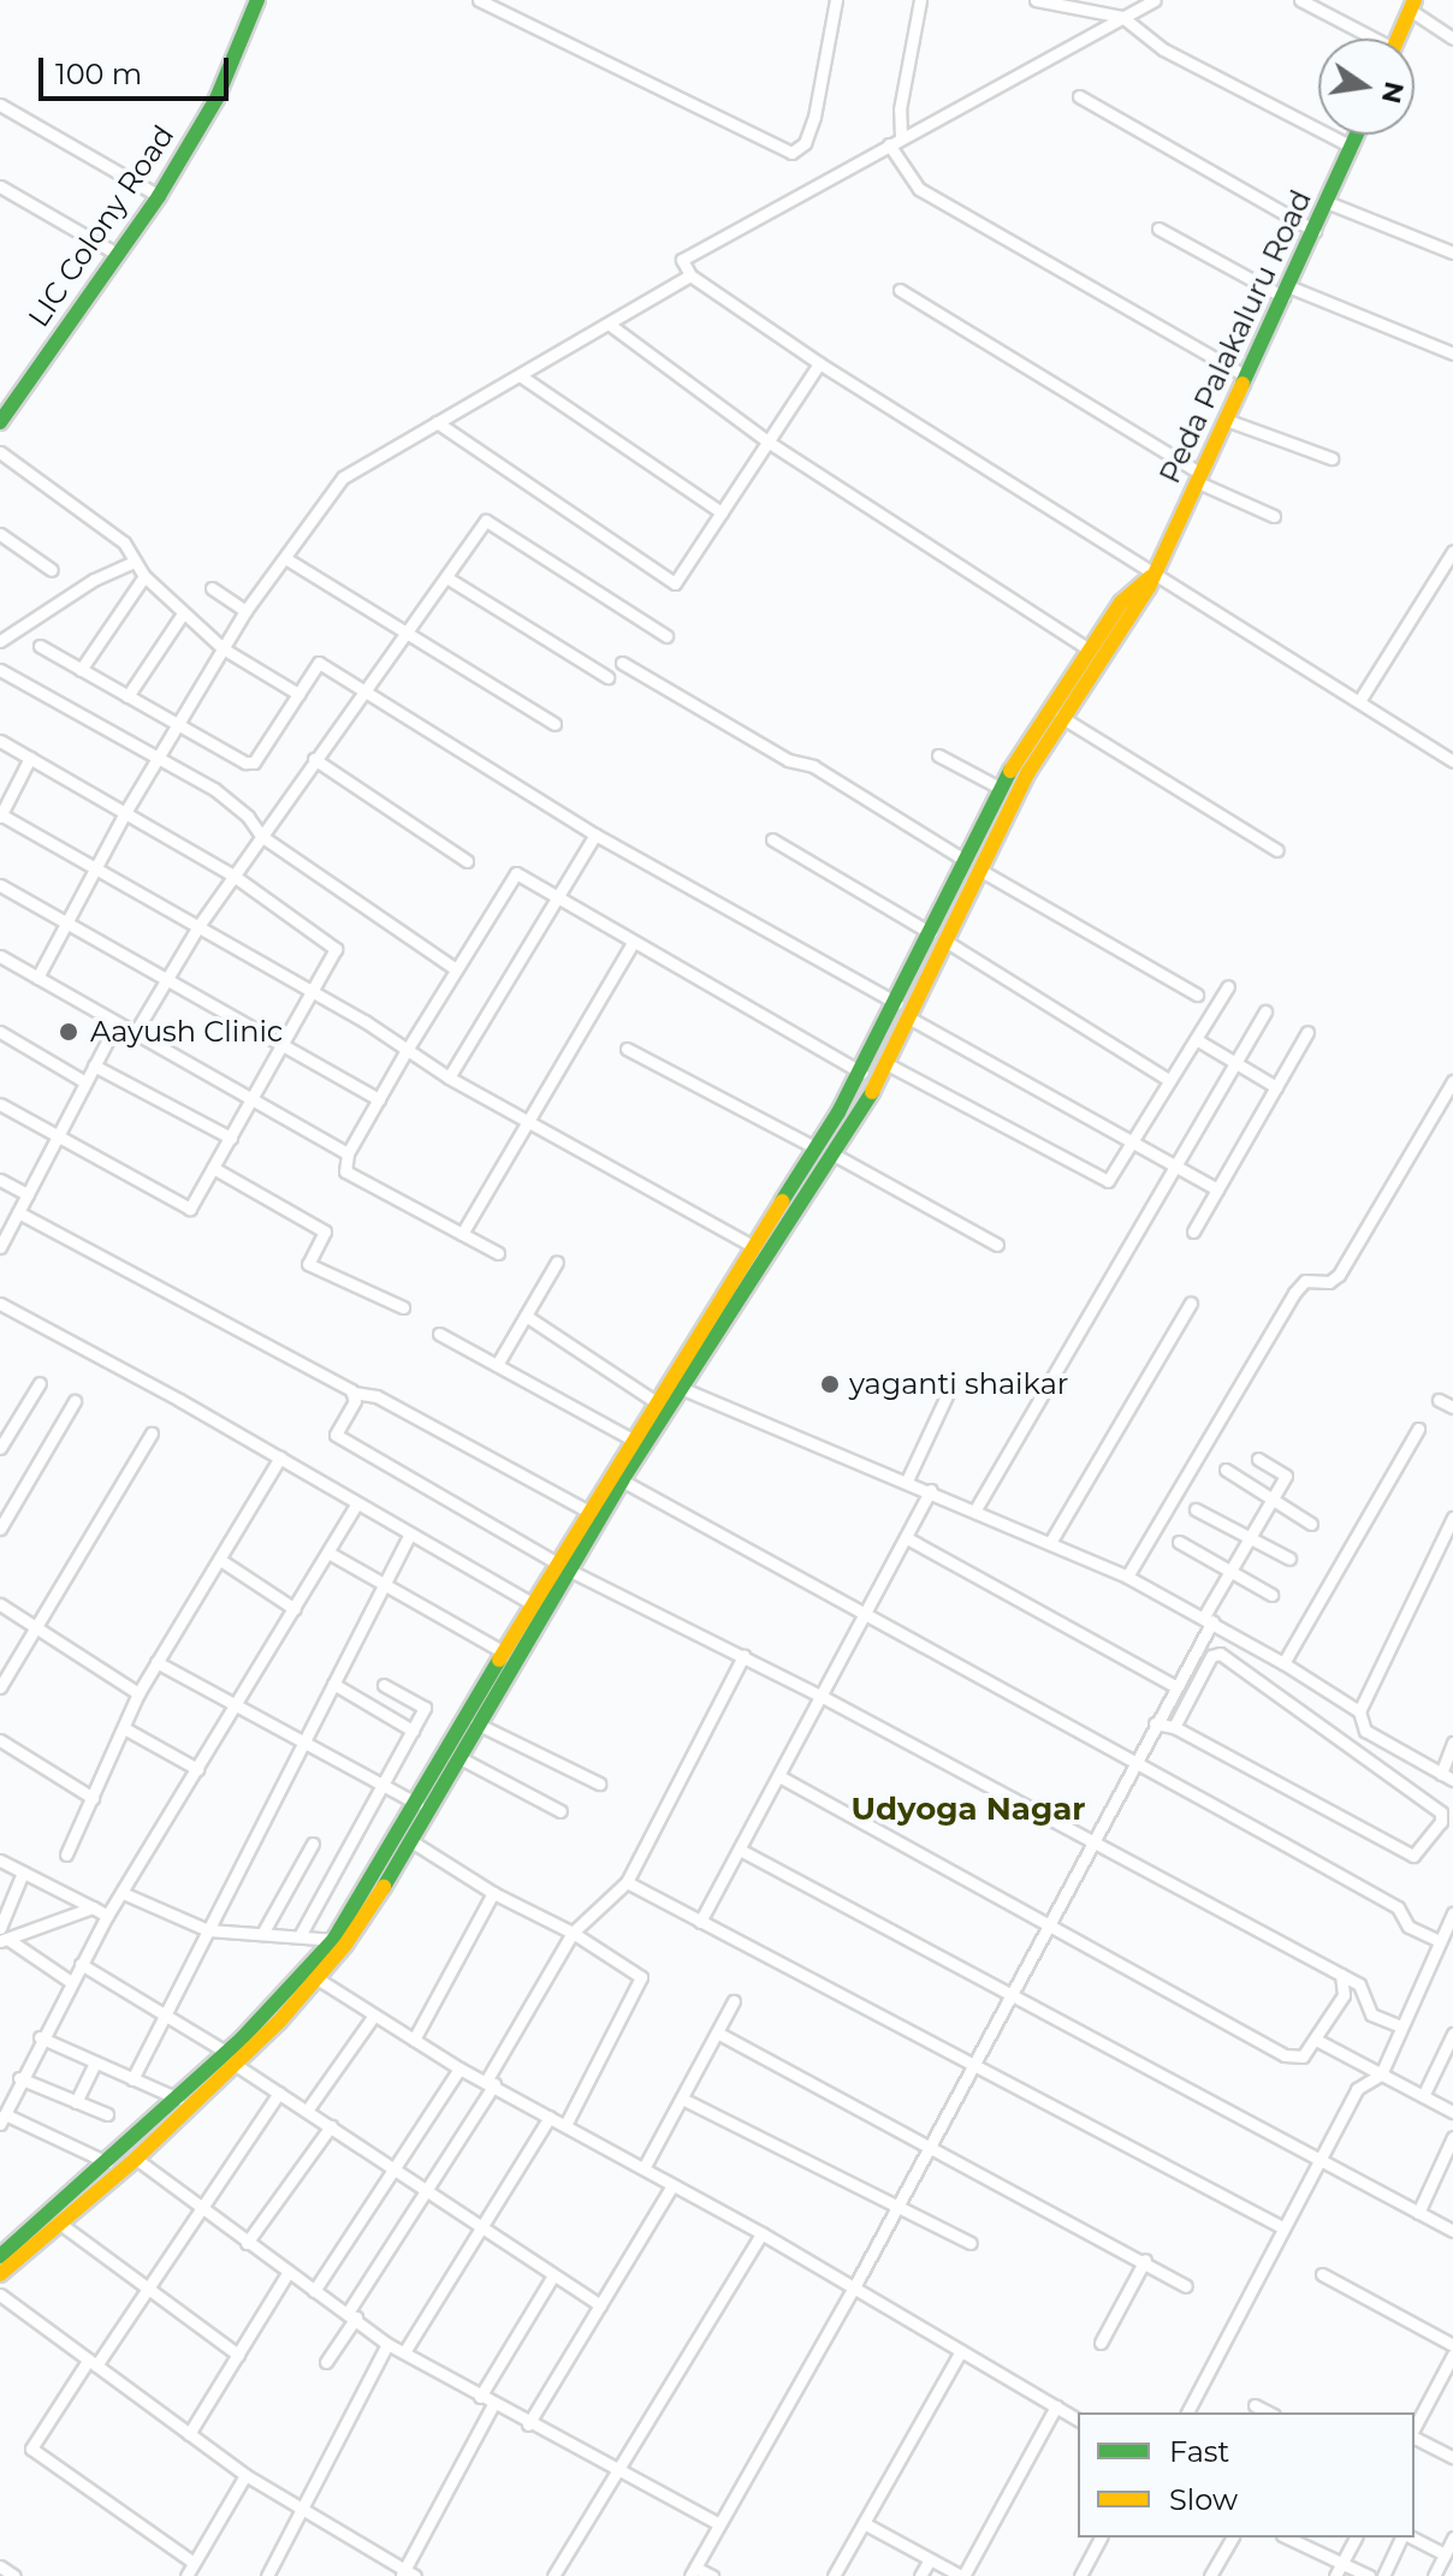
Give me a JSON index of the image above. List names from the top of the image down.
{
  "streets": {
    "main road": ["LIC Colony Road", "Peda Palakaluru Road"]
  },
  "districts": ["Udyoga Nagar"],
  "places": ["Aayush Clinic", "yaganti shaikar"],
  "legend": ["Fast", "Slow"],
  "scale_bar": "100 m",
  "north": "right"
}
